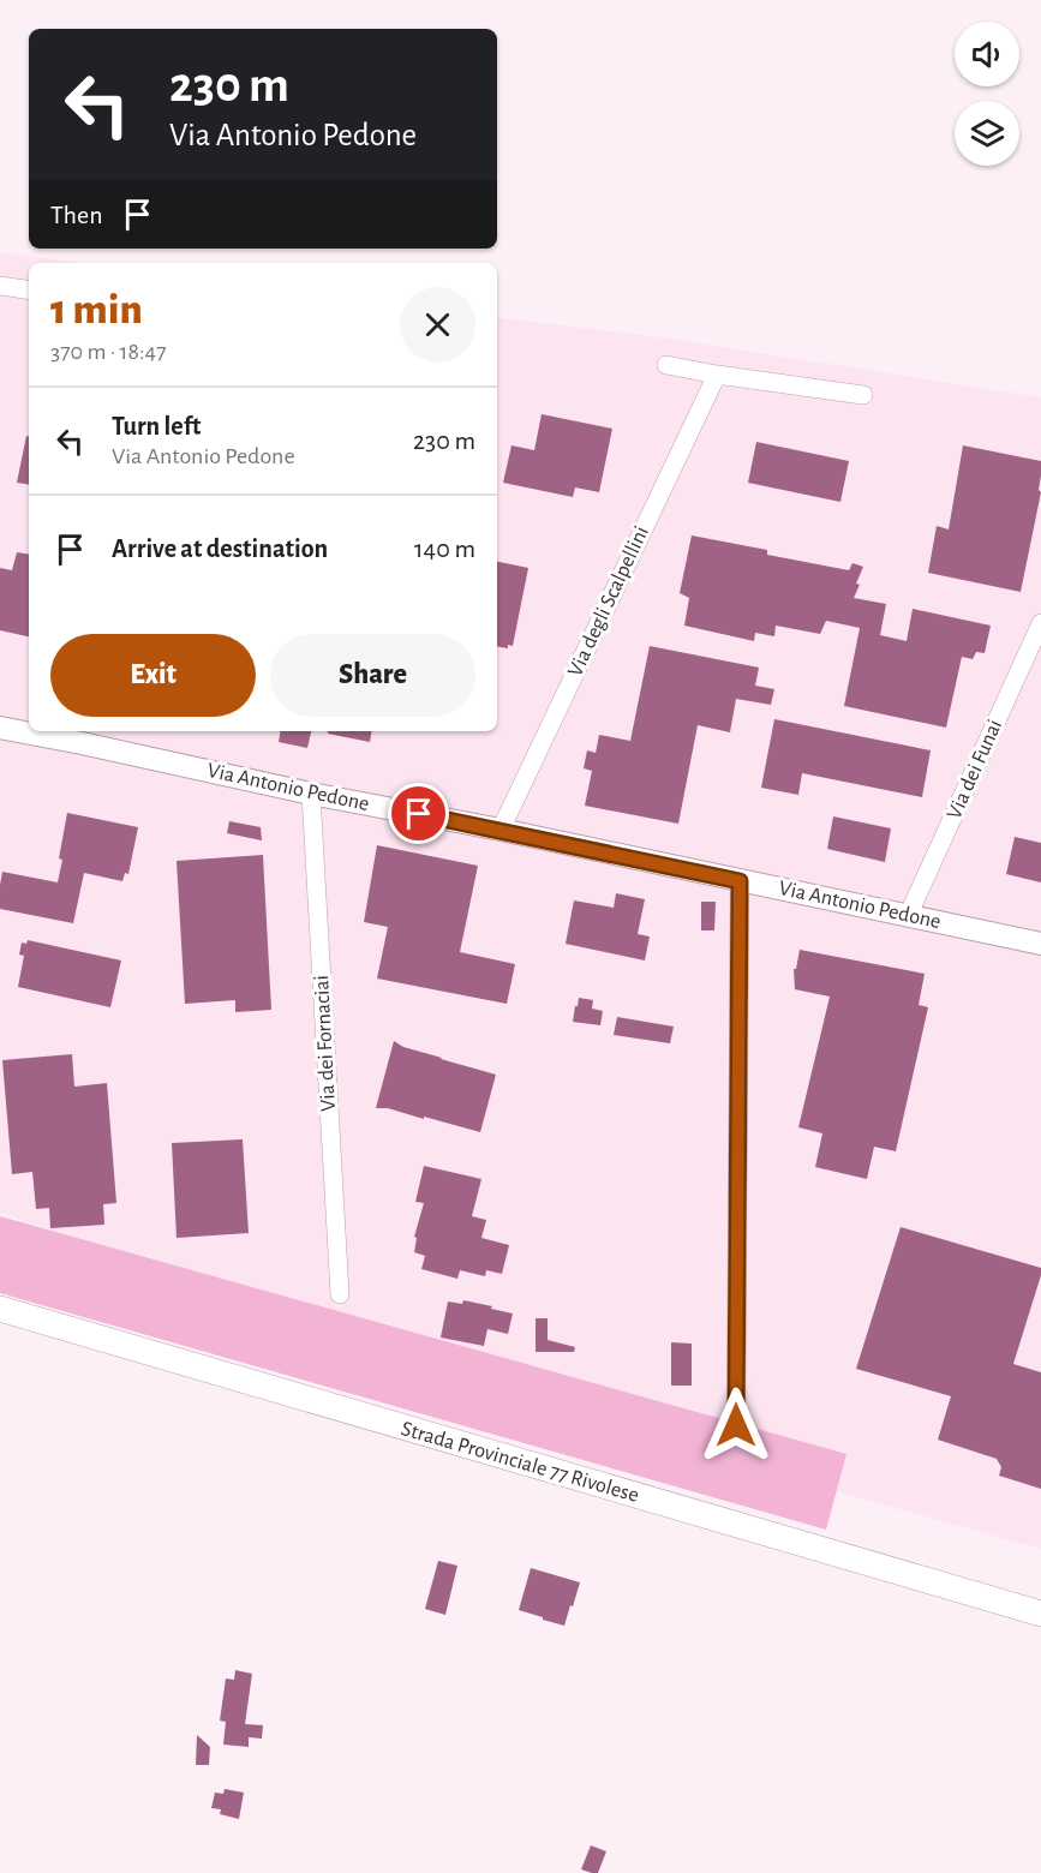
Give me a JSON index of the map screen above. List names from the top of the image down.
{
  "streets": {
    "main road": ["Strada Provinciale 77 Rivolese"],
    "street": [
      "Via degli Scalpellini",
      "Via dei Funai",
      "Via Antonio Pedone",
      "Via dei Fornaciai"
    ]
  },
  "crossings": [
    ["Via degli Scalpellini", "Via Antonio Pedone"],
    ["Via dei Funai", "Via Antonio Pedone"],
    ["Via Antonio Pedone", "Via dei Fornaciai"]
  ],
  "page": {
    "turn": ["230 m", "Via Antonio Pedone"],
    "then": "Then",
    "heading": ["1 min", "370 m · 18:47"],
    "list": [
      {
        "name": "Turn left",
        "note": "Via Antonio Pedone",
        "value": "230 m"
      },
      {
        "name": "Arrive at destination",
        "value": "140 m"
      }
    ],
    "buttons": ["Exit", "Share"]
  }
}
